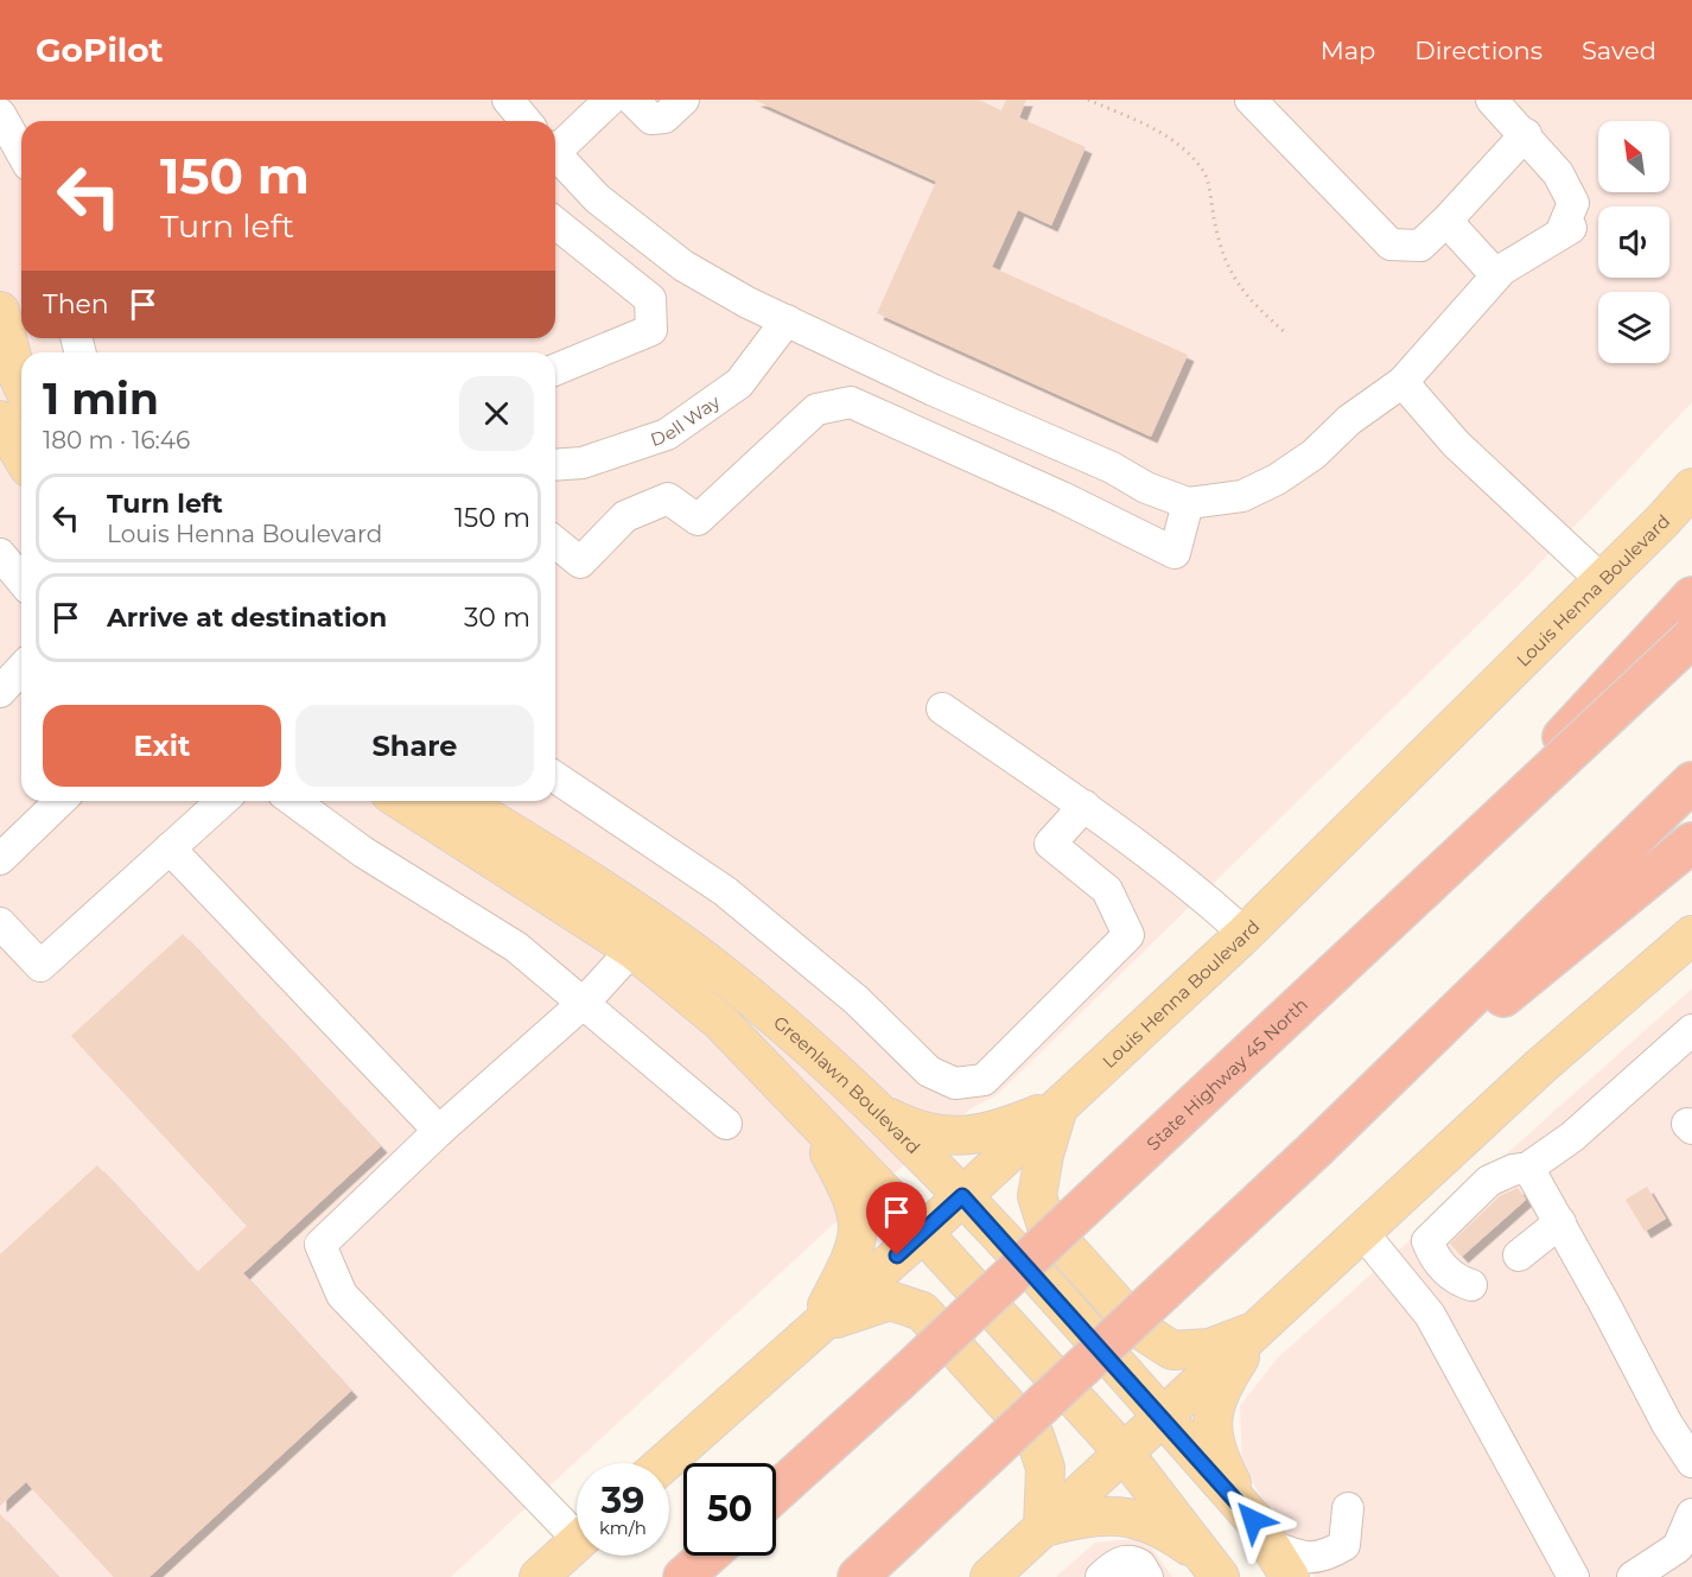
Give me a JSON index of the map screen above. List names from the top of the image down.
{
  "streets": {
    "highway": ["State Highway 45 North"],
    "main road": ["Louis Henna Boulevard", "Greenlawn Boulevard"],
    "street": ["Dell Way"]
  },
  "crossings": [
    ["Louis Henna Boulevard", "Greenlawn Boulevard"]
  ],
  "north": "top left",
  "page": {
    "header": "GoPilot",
    "nav": ["Map", "Directions", "Saved"],
    "turn": ["150 m", "Turn left"],
    "then": "Then",
    "heading": ["1 min", "180 m · 16:46"],
    "list": [
      {
        "name": "Turn left",
        "note": "Louis Henna Boulevard",
        "value": "150 m"
      },
      {
        "name": "Arrive at destination",
        "value": "30 m"
      }
    ],
    "buttons": ["Exit", "Share"],
    "speed": "39 km/h",
    "limit": "50"
  }
}
